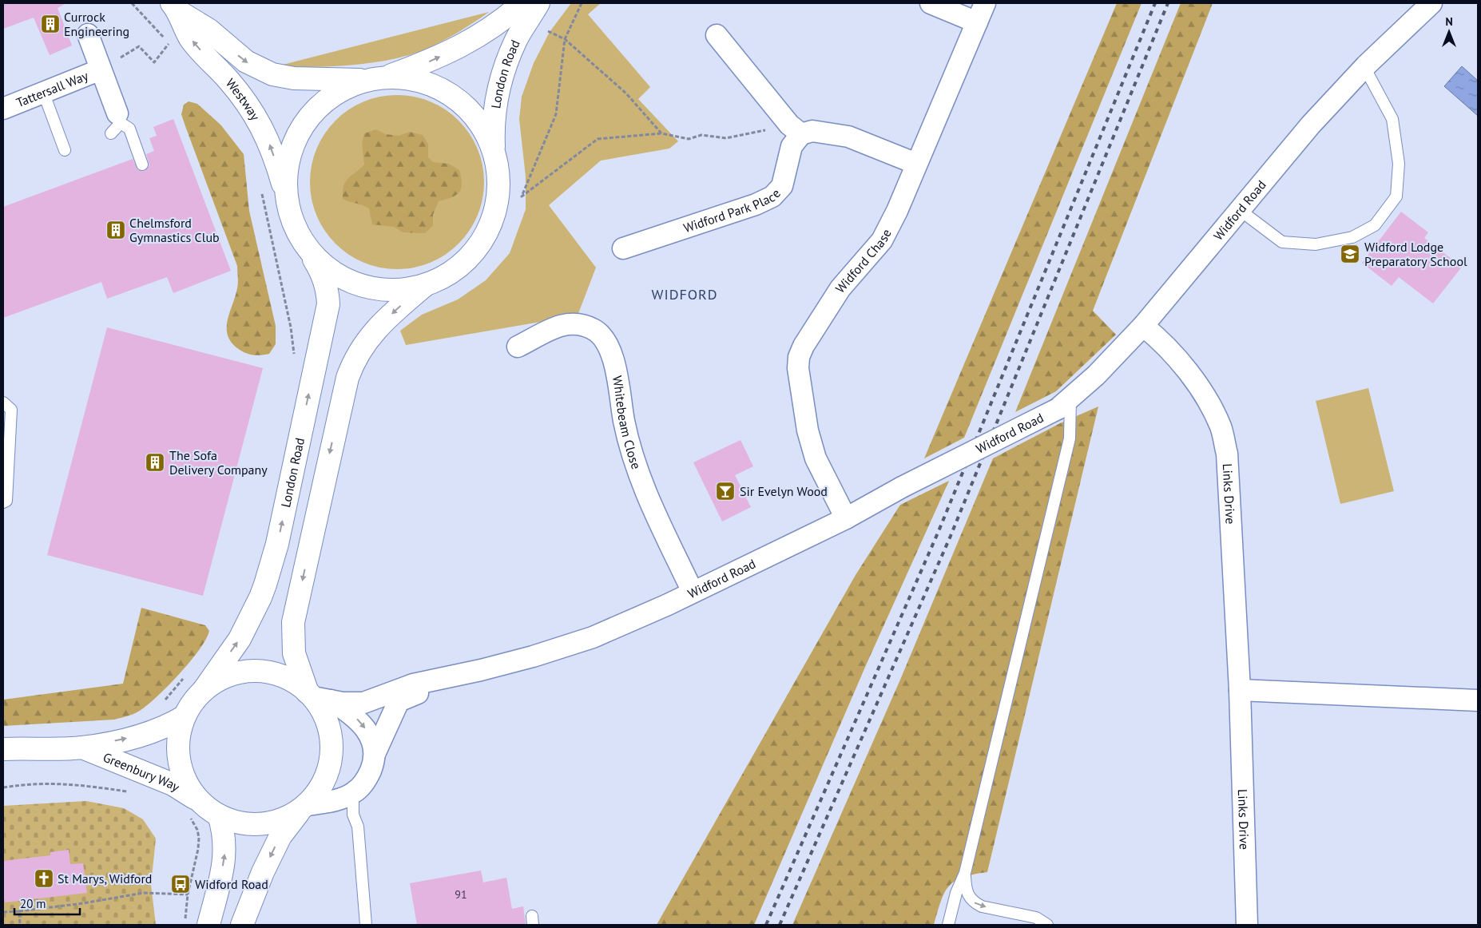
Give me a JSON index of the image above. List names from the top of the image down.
{
  "streets": {
    "main road": ["London Road", "Westway", "Greenbury Way"],
    "street": [
      "Tattersall Way",
      "Widford Park Place",
      "Widford Road",
      "Widford Chase",
      "Whitebeam Close",
      "Links Drive"
    ]
  },
  "crossings": [
    ["London Road", "Westway"],
    ["Widford Road", "Widford Chase"],
    ["Widford Road", "Whitebeam Close"],
    ["Widford Road", "Links Drive"]
  ],
  "districts": ["WIDFORD"],
  "places": {
    "building": ["Currock Engineering", "Chelmsford Gymnastics Club", "The Sofa Delivery Company"],
    "school or university": ["Widford Lodge Preparatory School"],
    "bar": ["Sir Evelyn Wood"],
    "church": ["St Marys, Widford"],
    "bus stop": ["Widford Road"]
  },
  "house_numbers": ["91"],
  "scale_bar": "20 m",
  "north": "top"
}
